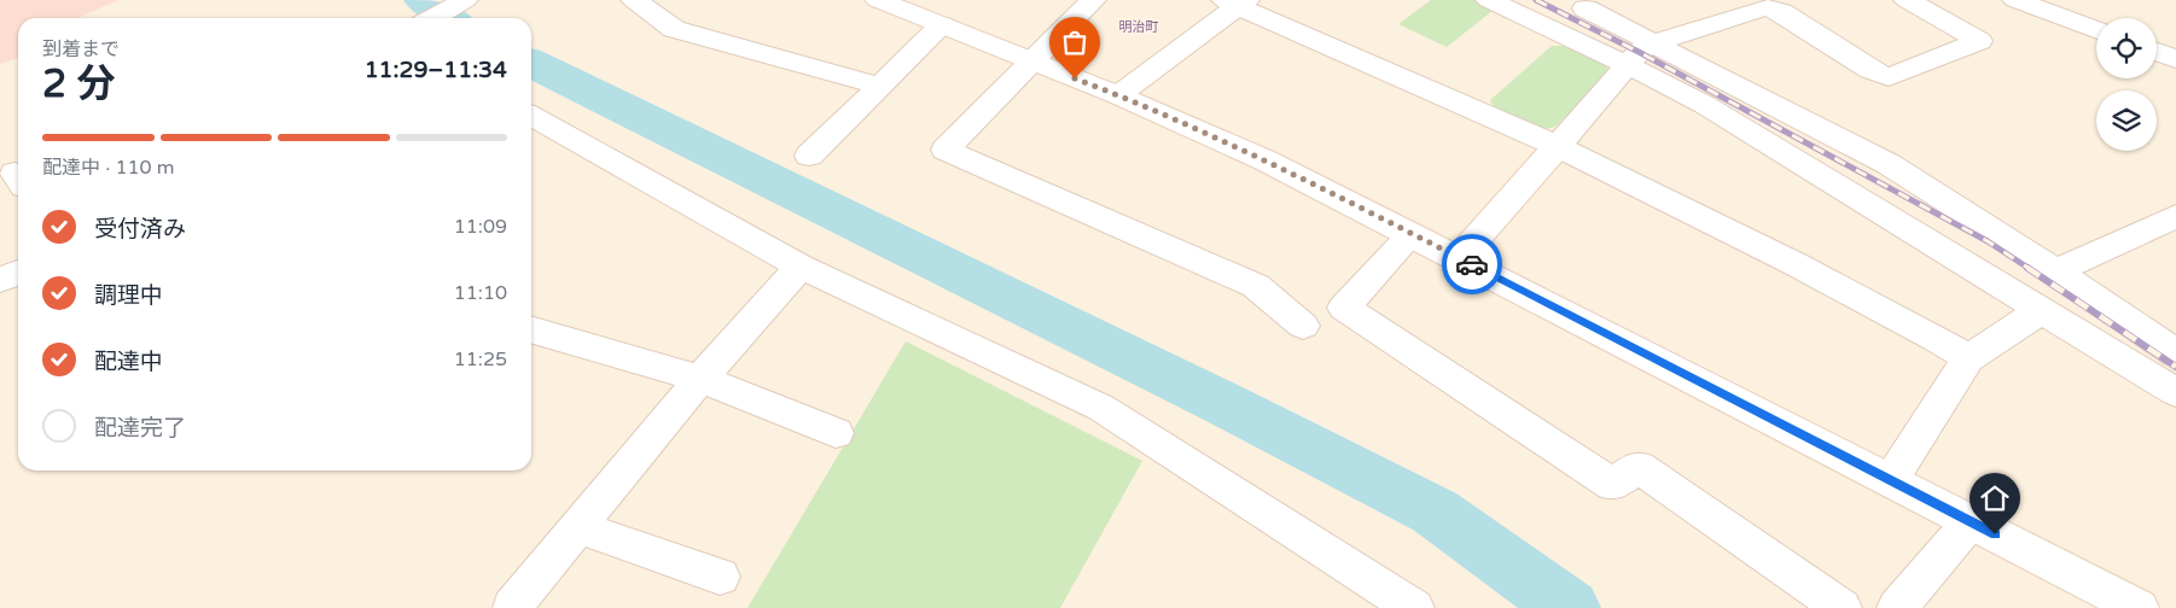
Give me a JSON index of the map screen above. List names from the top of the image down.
{
  "districts": ["明治町"],
  "page": {
    "heading": ["2 分", "到着まで", "11:29–11:34"],
    "bar": "配達中 · 110 m",
    "list": [
      ["受付済み", "11:09"],
      ["調理中", "11:10"],
      ["配達中", "11:25"],
      "配達完了"
    ]
  }
}
